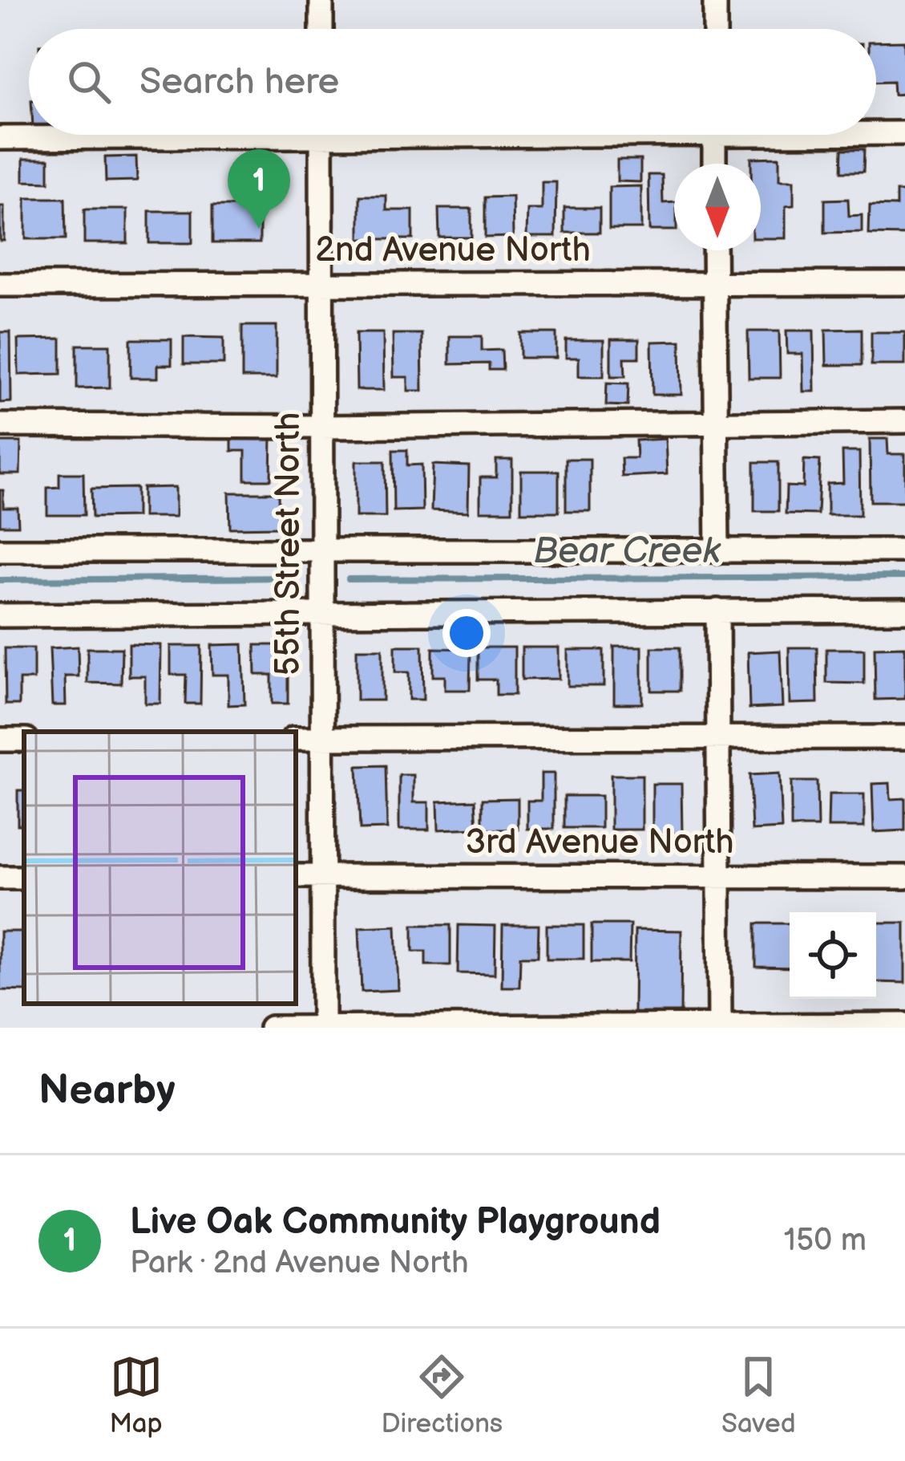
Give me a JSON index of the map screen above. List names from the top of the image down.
{
  "streets": {
    "street": ["2nd Avenue North", "55th Street North", "3rd Avenue North"]
  },
  "crossings": [
    ["2nd Avenue North", "55th Street North"],
    ["55th Street North", "3rd Avenue North"]
  ],
  "water": ["Bear Creek"],
  "north": "bottom",
  "page": {
    "search": "Search here",
    "pins": "1",
    "heading": "Nearby",
    "list": [
      {
        "mark": "1",
        "name": "Live Oak Community Playground",
        "note": "Park · 2nd Avenue North",
        "value": "150 m"
      }
    ],
    "nav": ["Map", "Directions", "Saved"]
  }
}
